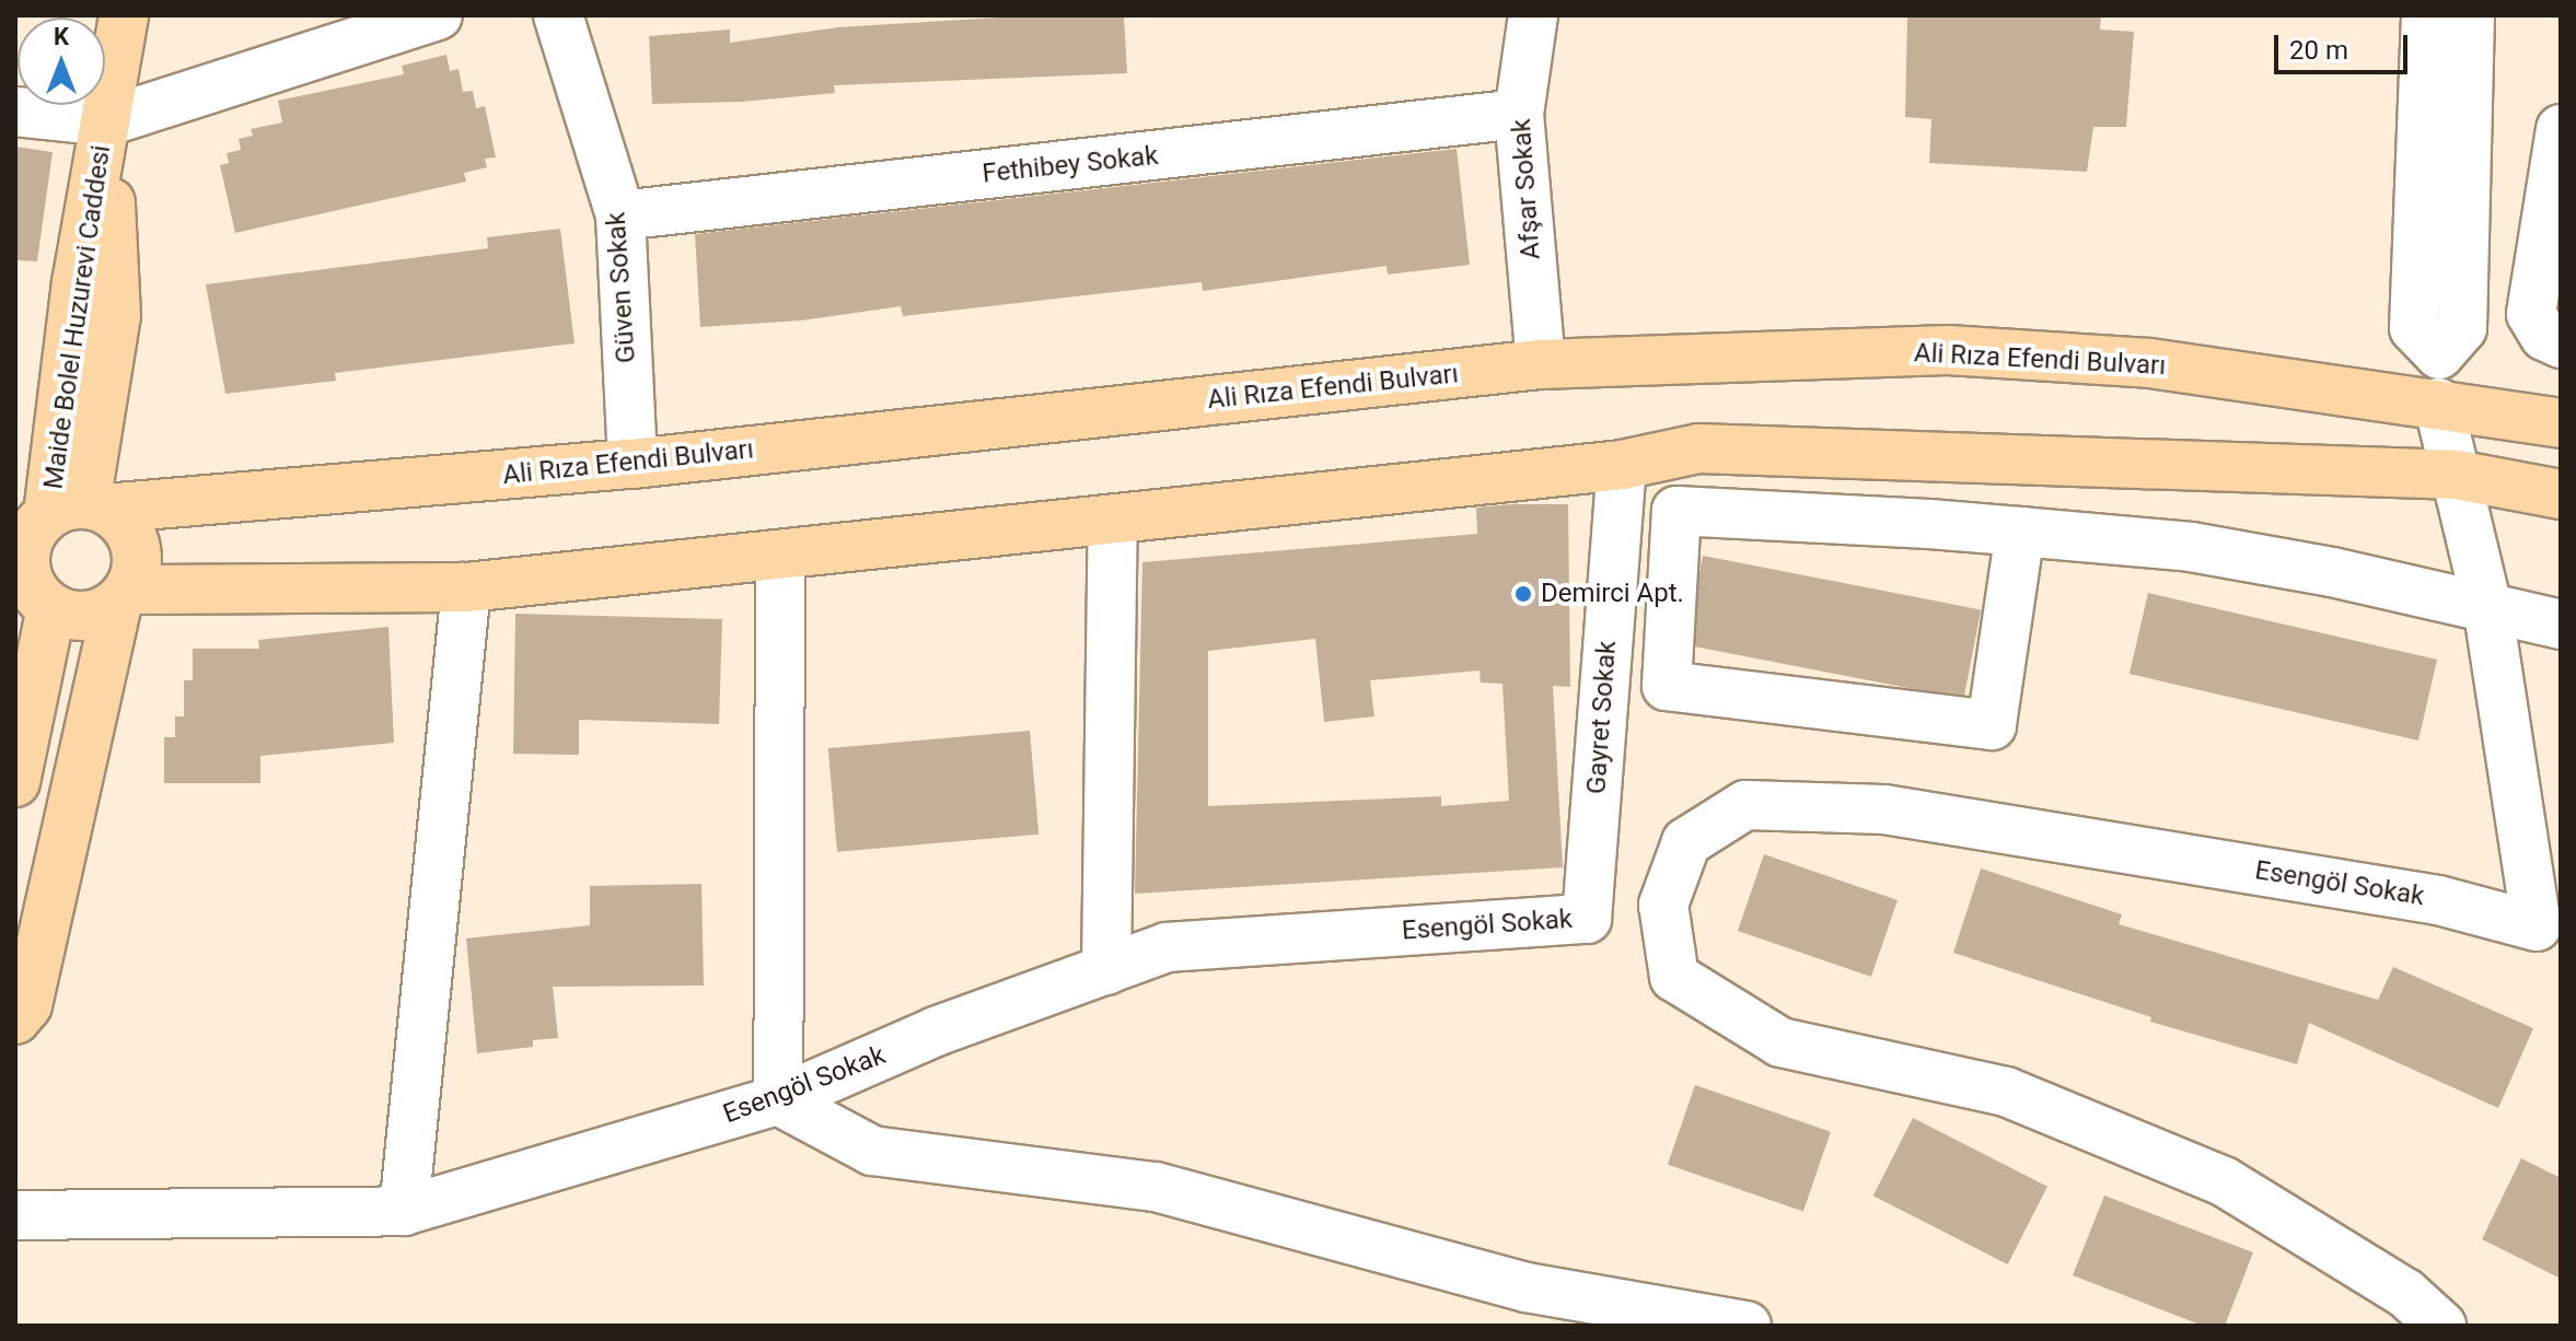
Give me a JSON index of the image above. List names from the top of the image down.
{
  "streets": {
    "main road": ["Maide Bolel Huzurevi Caddesi", "Ali Rıza Efendi Bulvarı"],
    "street": [
      "Fethibey Sokak",
      "Afşar Sokak",
      "Güven Sokak",
      "Gayret Sokak",
      "Esengöl Sokak"
    ]
  },
  "crossings": [
    ["Fethibey Sokak", "Afşar Sokak"],
    ["Fethibey Sokak", "Güven Sokak"],
    ["Afşar Sokak", "Ali Rıza Efendi Bulvarı"],
    ["Güven Sokak", "Ali Rıza Efendi Bulvarı"],
    ["Maide Bolel Huzurevi Caddesi", "Ali Rıza Efendi Bulvarı"],
    ["Ali Rıza Efendi Bulvarı", "Esengöl Sokak"],
    ["Gayret Sokak", "Esengöl Sokak"]
  ],
  "places": ["Demirci Apt."],
  "scale_bar": "20 m",
  "north": "top"
}
